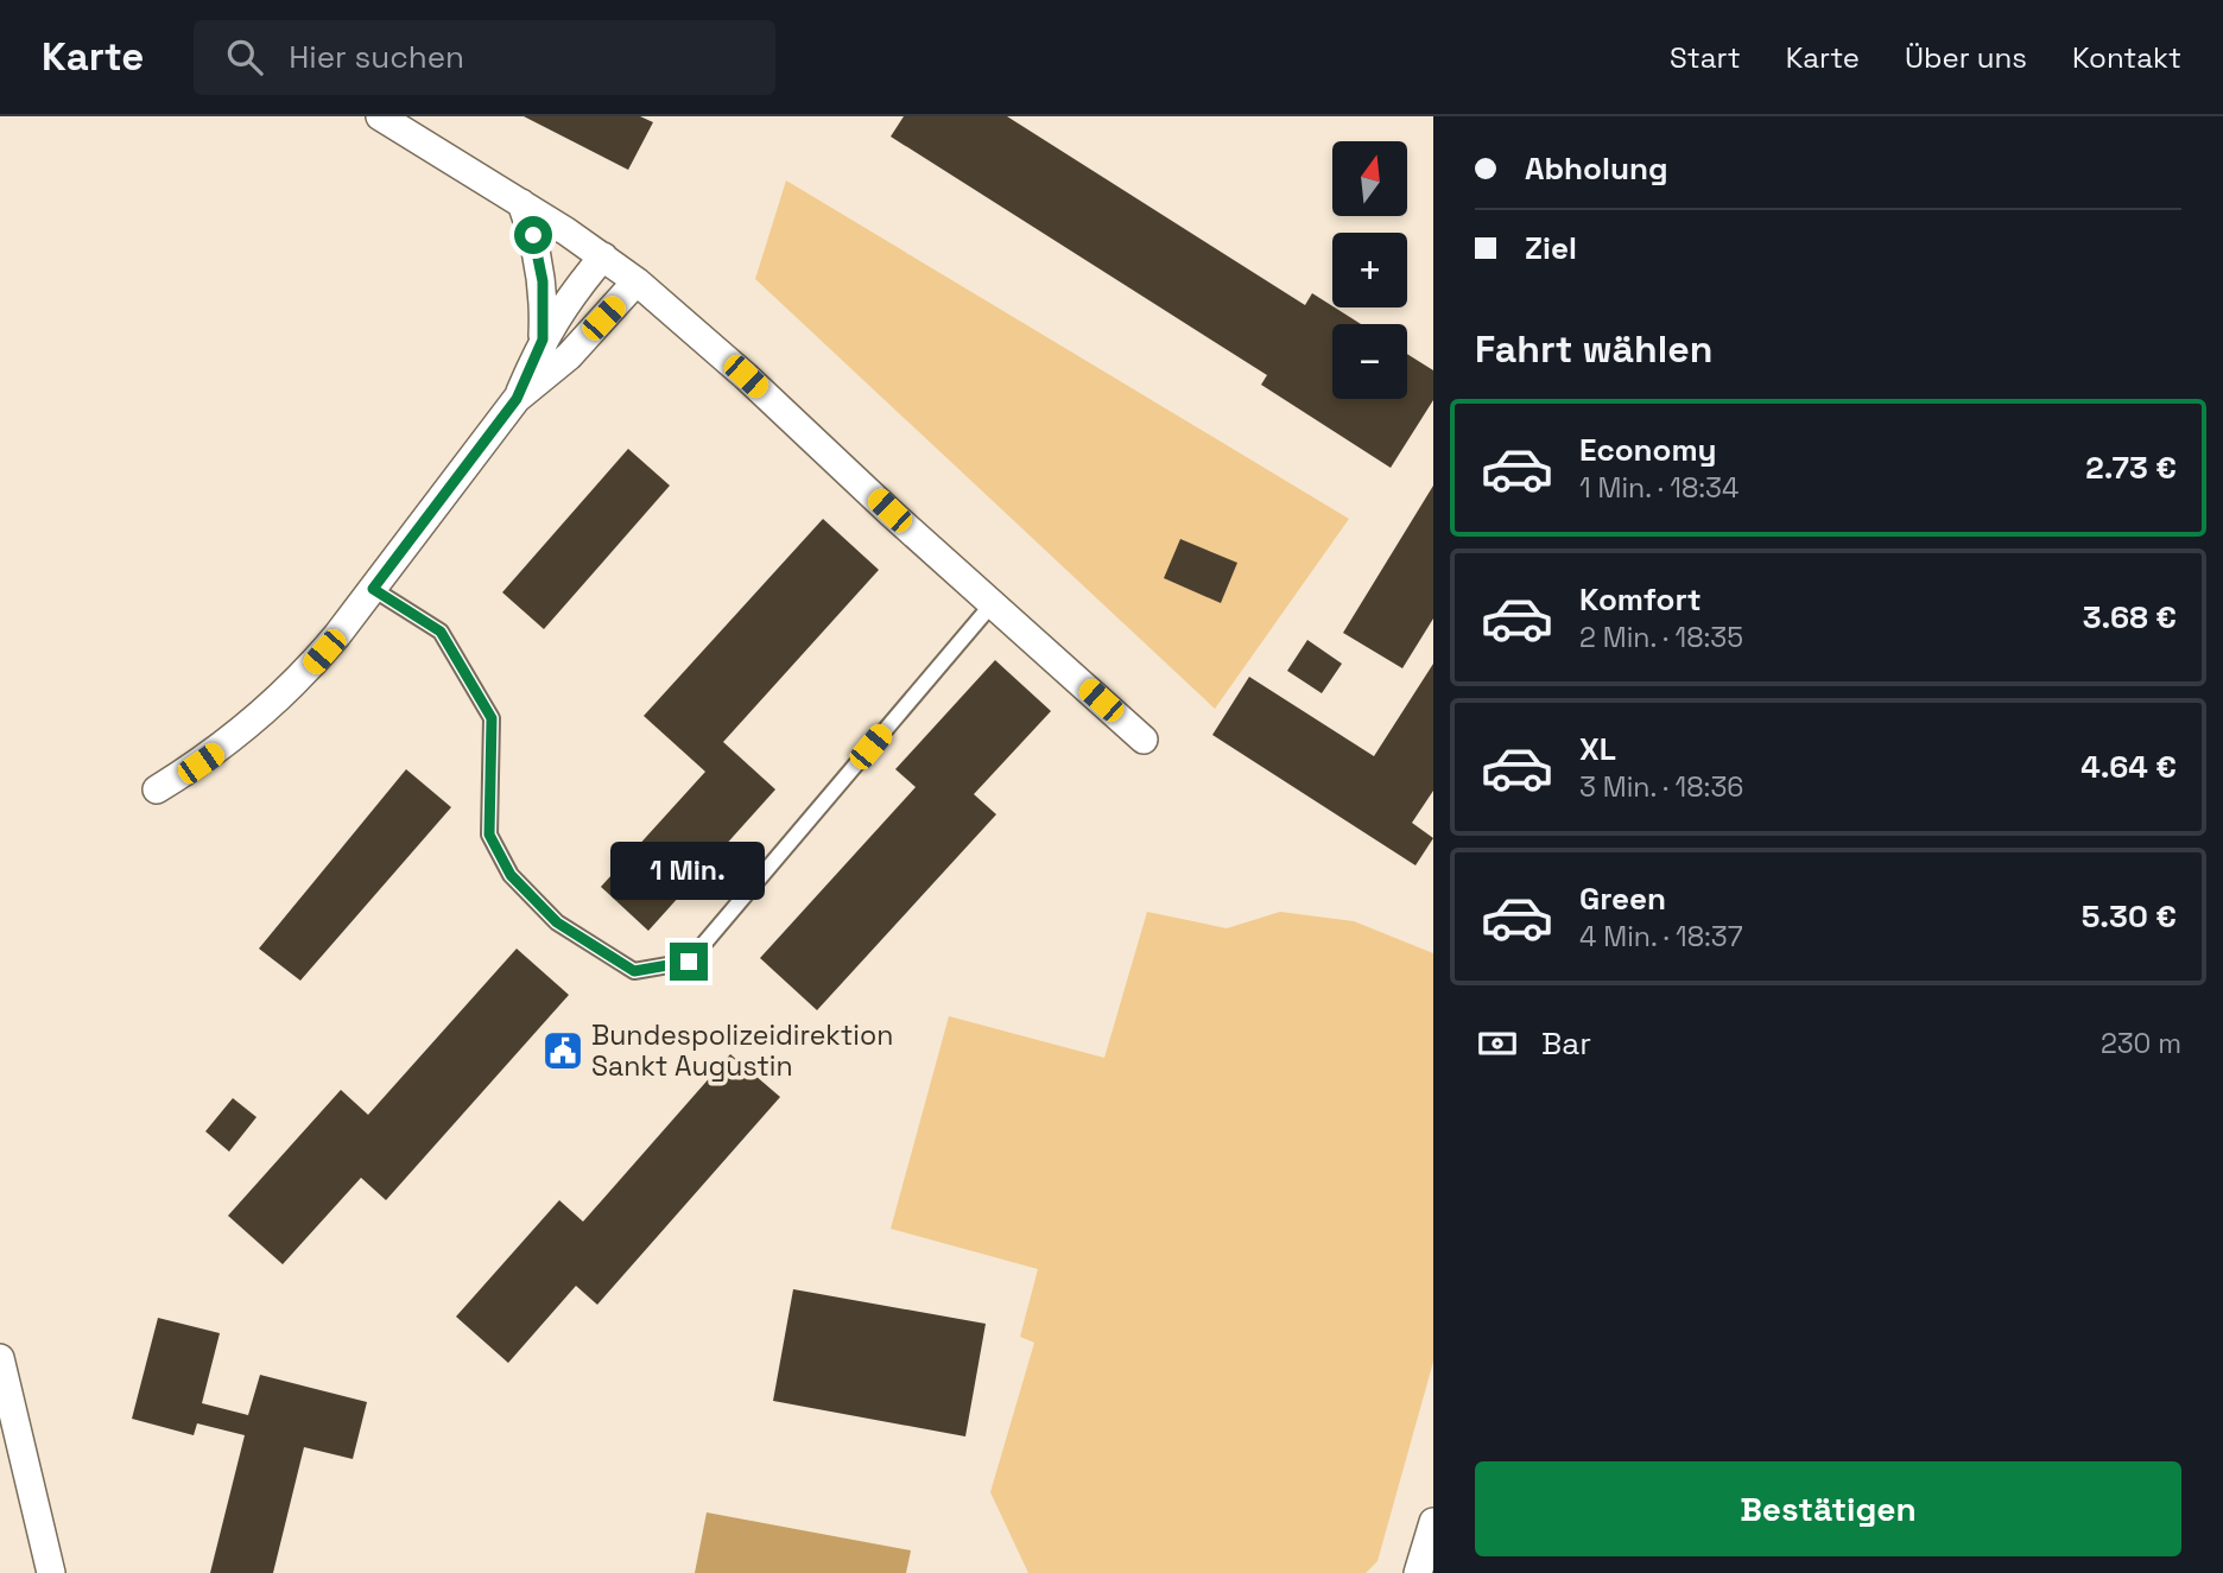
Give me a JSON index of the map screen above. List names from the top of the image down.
{
  "places": {
    "public building": ["Bundespolizeidirektion Sankt Augustin"]
  },
  "north": "top",
  "page": {
    "header": "Karte",
    "search": "Hier suchen",
    "nav": [
      "Start",
      "Karte",
      "Über uns",
      "Kontakt"
    ],
    "banner": ["Abholung", "Ziel"],
    "map_buttons": ["+", "−"],
    "heading": "Fahrt wählen",
    "list": [
      {
        "name": "Economy",
        "note": "1 Min. · 18:34",
        "value": "2.73 €"
      },
      {
        "name": "Komfort",
        "note": "2 Min. · 18:35",
        "value": "3.68 €"
      },
      {
        "name": "XL",
        "note": "3 Min. · 18:36",
        "value": "4.64 €"
      },
      {
        "name": "Green",
        "note": "4 Min. · 18:37",
        "value": "5.30 €"
      }
    ],
    "bubble": "1 Min.",
    "pay": ["Bar", "230 m"],
    "buttons": "Bestätigen"
  }
}
